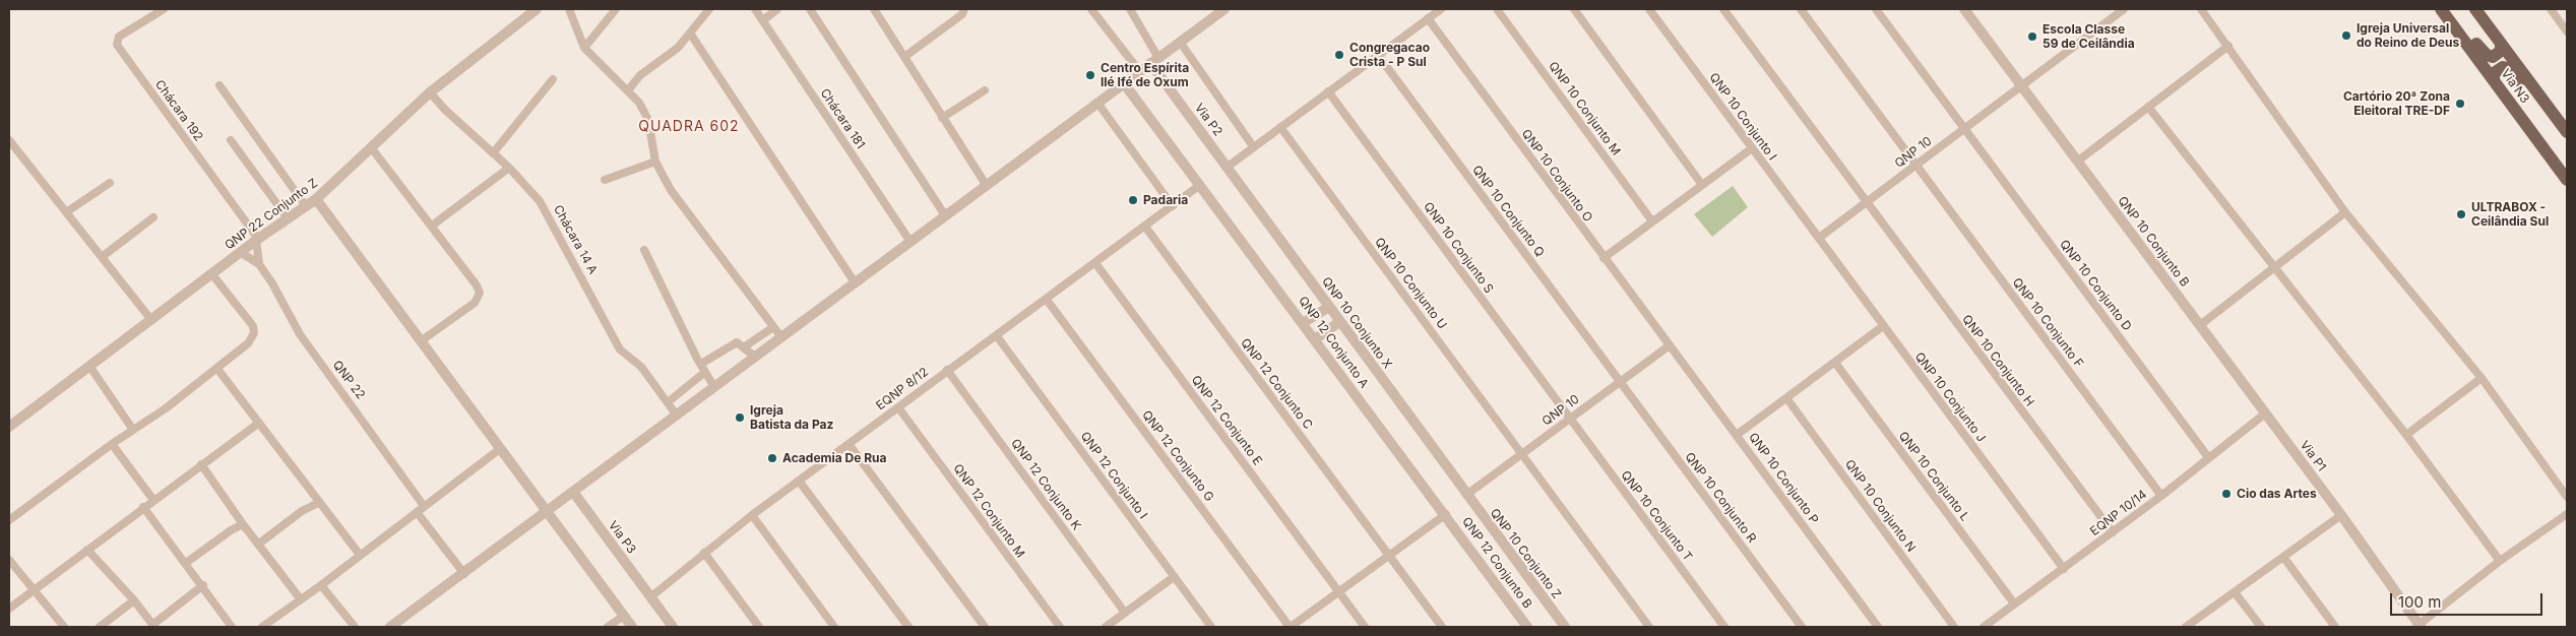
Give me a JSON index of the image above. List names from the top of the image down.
{
  "streets": {
    "main road": ["Via N3"],
    "street": [
      "QNP 10 Conjunto M",
      "Chácara 192",
      "QNP 10 Conjunto I",
      "Chácara 181",
      "Via P2",
      "QNP 10",
      "QNP 10 Conjunto O",
      "QNP 10 Conjunto Q",
      "QNP 22 Conjunto Z",
      "Chácara 14 A",
      "QNP 10 Conjunto B",
      "QNP 10 Conjunto S",
      "QNP 10 Conjunto U",
      "QNP 10 Conjunto D",
      "QNP 10 Conjunto X",
      "QNP 10 Conjunto F",
      "QNP 12 Conjunto A",
      "QNP 10 Conjunto H",
      "QNP 22",
      "QNP 12 Conjunto C",
      "EQNP 8/12",
      "QNP 10 Conjunto J",
      "QNP 12 Conjunto E",
      "QNP 12 Conjunto G",
      "Via P1",
      "QNP 12 Conjunto I",
      "QNP 10 Conjunto L",
      "QNP 10 Conjunto P",
      "QNP 12 Conjunto K",
      "QNP 10 Conjunto R",
      "QNP 10 Conjunto N",
      "QNP 12 Conjunto M",
      "EQNP 10/14",
      "QNP 10 Conjunto T",
      "Via P3",
      "QNP 10 Conjunto Z",
      "QNP 12 Conjunto B"
    ]
  },
  "crossings": [
    ["Chácara 192", "QNP 22 Conjunto Z"],
    ["Chácara 192", "QNP 22"],
    ["QNP 10 Conjunto I", "QNP 10"],
    ["QNP 10 Conjunto I", "QNP 10 Conjunto J"],
    ["Via P2", "QNP 10 Conjunto X"],
    ["QNP 10", "QNP 10 Conjunto O"],
    ["QNP 10", "QNP 10 Conjunto Q"],
    ["QNP 10", "QNP 10 Conjunto B"],
    ["QNP 10", "QNP 10 Conjunto S"],
    ["QNP 10", "QNP 10 Conjunto U"],
    ["QNP 10", "QNP 10 Conjunto D"],
    ["QNP 10", "QNP 10 Conjunto X"],
    ["QNP 10", "QNP 10 Conjunto F"],
    ["QNP 10", "QNP 10 Conjunto H"],
    ["QNP 10", "QNP 10 Conjunto J"],
    ["QNP 10", "QNP 10 Conjunto P"],
    ["QNP 10", "QNP 10 Conjunto R"],
    ["QNP 10", "QNP 10 Conjunto T"],
    ["QNP 10", "QNP 10 Conjunto Z"],
    ["QNP 10 Conjunto O", "QNP 10 Conjunto P"],
    ["QNP 10 Conjunto Q", "QNP 10 Conjunto R"],
    ["QNP 22 Conjunto Z", "Chácara 14 A"],
    ["QNP 22 Conjunto Z", "QNP 22"],
    ["QNP 10 Conjunto B", "Via P1"],
    ["QNP 10 Conjunto B", "EQNP 10/14"],
    ["QNP 10 Conjunto S", "QNP 10 Conjunto T"],
    ["QNP 10 Conjunto D", "EQNP 10/14"],
    ["QNP 10 Conjunto X", "QNP 10 Conjunto Z"],
    ["QNP 10 Conjunto F", "EQNP 10/14"],
    ["QNP 12 Conjunto A", "EQNP 8/12"],
    ["QNP 12 Conjunto A", "QNP 12 Conjunto B"],
    ["QNP 10 Conjunto H", "EQNP 10/14"],
    ["QNP 12 Conjunto C", "EQNP 8/12"],
    ["EQNP 8/12", "QNP 12 Conjunto E"],
    ["EQNP 8/12", "QNP 12 Conjunto G"],
    ["EQNP 8/12", "QNP 12 Conjunto I"],
    ["EQNP 8/12", "QNP 12 Conjunto K"],
    ["EQNP 8/12", "QNP 12 Conjunto M"],
    ["EQNP 8/12", "Via P3"],
    ["QNP 10 Conjunto J", "EQNP 10/14"],
    ["Via P1", "EQNP 10/14"],
    ["QNP 10 Conjunto L", "EQNP 10/14"]
  ],
  "districts": ["QUADRA 602"],
  "places": [
    "Igreja Universal do Reino de Deus",
    "Escola Classe 59 de Ceilândia",
    "Congregacao Crista - P Sul",
    "Centro Espírita Ilé Ifé de Oxum",
    "Cartório 20ª Zona Eleitoral TRE-DF",
    "Padaria",
    "ULTRABOX - Ceilândia Sul",
    "Igreja Batista da Paz",
    "Academia De Rua",
    "Cio das Artes"
  ],
  "scale_bar": "100 m"
}
